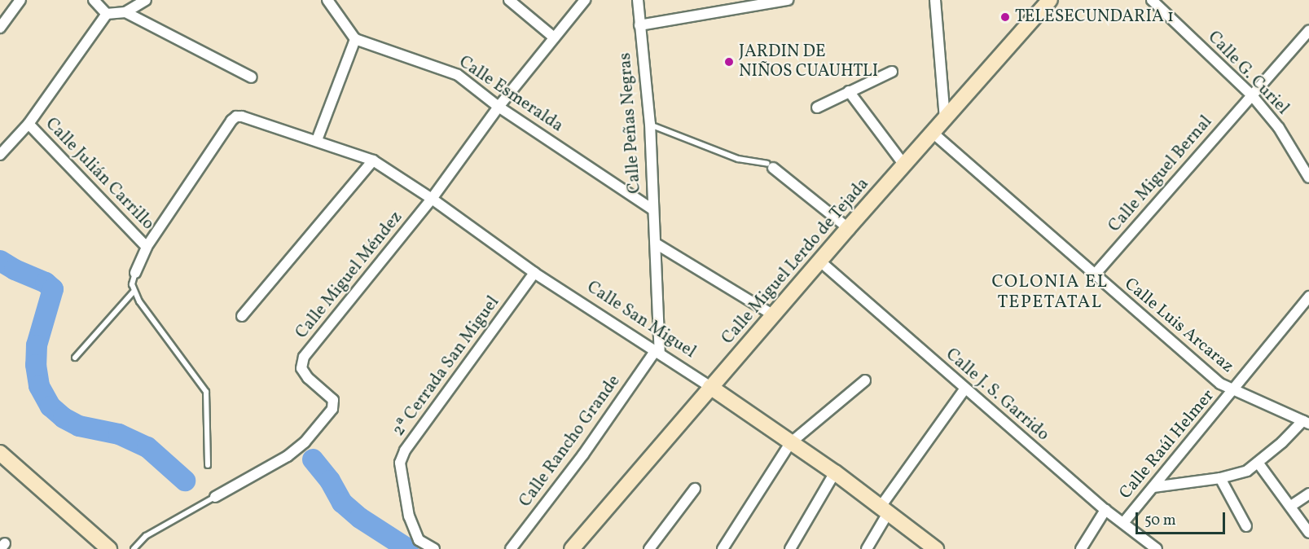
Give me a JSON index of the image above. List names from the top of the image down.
{
  "streets": {
    "street": [
      "Calle G. Curiel",
      "Calle Esmeralda",
      "Calle Peñas Negras",
      "Calle Julián Carrillo",
      "Calle Miguel Bernal",
      "Calle Miguel Lerdo de Tejada",
      "Calle Miguel Méndez",
      "Calle San Miguel",
      "Calle Luis Arcaraz",
      "2ª Cerrada San Miguel",
      "Calle J. S. Garrido",
      "Calle Rancho Grande",
      "Calle Raúl Helmer"
    ]
  },
  "crossings": [
    ["Calle G. Curiel", "Calle Miguel Bernal"],
    ["Calle Esmeralda", "Calle Peñas Negras"],
    ["Calle Peñas Negras", "Calle San Miguel"],
    ["Calle Peñas Negras", "Calle Rancho Grande"],
    ["Calle Julián Carrillo", "Calle San Miguel"],
    ["Calle Miguel Bernal", "Calle Luis Arcaraz"],
    ["Calle Miguel Lerdo de Tejada", "Calle San Miguel"],
    ["Calle Miguel Lerdo de Tejada", "Calle Luis Arcaraz"],
    ["Calle Miguel Lerdo de Tejada", "Calle J. S. Garrido"],
    ["Calle Miguel Méndez", "Calle San Miguel"],
    ["Calle San Miguel", "2ª Cerrada San Miguel"],
    ["Calle San Miguel", "Calle Rancho Grande"],
    ["Calle Luis Arcaraz", "Calle Raúl Helmer"],
    ["Calle J. S. Garrido", "Calle Raúl Helmer"]
  ],
  "districts": ["COLONIA EL TEPETATAL"],
  "places": ["TELESECUNDARIA 1", "JARDIN DE NIÑOS CUAUHTLI"],
  "scale_bar": "50 m"
}
